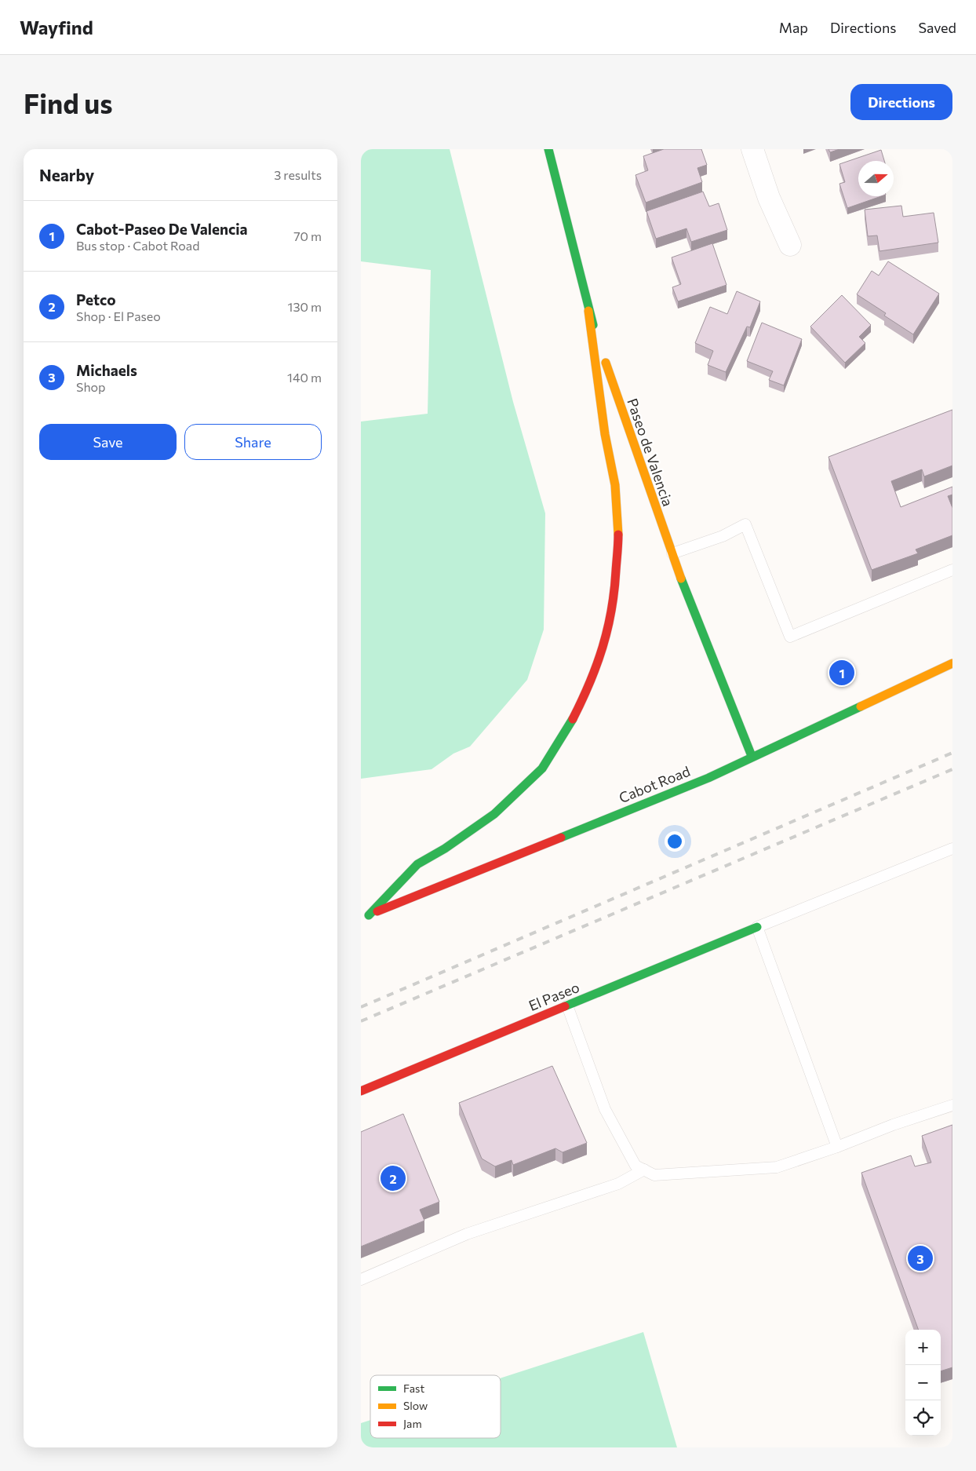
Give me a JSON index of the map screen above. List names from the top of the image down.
{
  "streets": {
    "main road": ["Paseo de Valencia", "Cabot Road", "El Paseo"]
  },
  "crossings": [
    ["Paseo de Valencia", "Cabot Road"]
  ],
  "legend": ["Fast", "Slow", "Jam"],
  "north": "right",
  "page": {
    "header": "Wayfind",
    "nav": ["Map", "Directions", "Saved"],
    "buttons": [
      "Directions",
      ["Save", "Share"]
    ],
    "title": "Find us",
    "heading": ["Nearby", "3 results"],
    "list": [
      {
        "mark": "1",
        "name": "Cabot-Paseo De Valencia",
        "note": "Bus stop · Cabot Road",
        "value": "70 m"
      },
      {
        "mark": "2",
        "name": "Petco",
        "note": "Shop · El Paseo",
        "value": "130 m"
      },
      {
        "mark": "3",
        "name": "Michaels",
        "note": "Shop",
        "value": "140 m"
      }
    ],
    "pins": ["1", "2", "3"],
    "map_buttons": ["+", "−"]
  }
}
